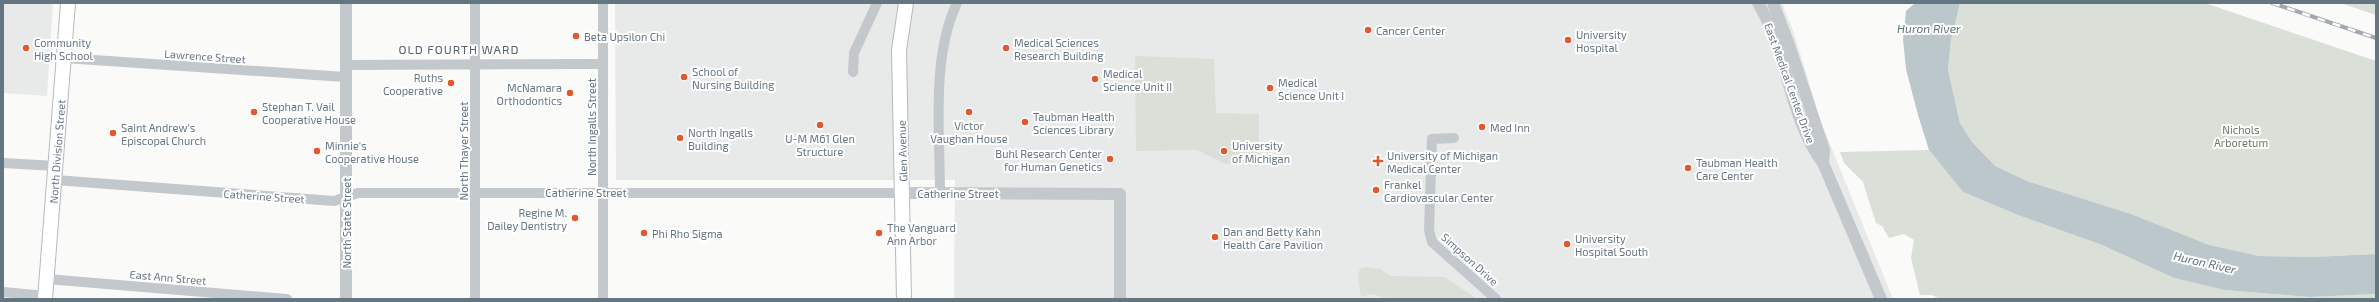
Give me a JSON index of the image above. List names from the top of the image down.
{
  "streets": {
    "main road": ["North Division Street", "Glen Avenue"],
    "street": [
      "Lawrence Street",
      "East Medical Center Drive",
      "North Ingalls Street",
      "North Thayer Street",
      "Catherine Street",
      "North State Street",
      "Simpson Drive",
      "East Ann Street"
    ]
  },
  "crossings": [
    ["Lawrence Street", "North Ingalls Street"],
    ["Lawrence Street", "North Division Street"],
    ["Lawrence Street", "North Thayer Street"],
    ["Lawrence Street", "North State Street"],
    ["North Ingalls Street", "Catherine Street"],
    ["North Division Street", "Catherine Street"],
    ["North Division Street", "East Ann Street"],
    ["North Thayer Street", "Catherine Street"],
    ["Glen Avenue", "Catherine Street"],
    ["Catherine Street", "North State Street"]
  ],
  "districts": ["OLD FOURTH WARD"],
  "water": ["Huron River"],
  "parks": ["Nichols Arboretum"],
  "places": {
    "other": [
      "Cancer Center",
      "Beta Upsilon Chi",
      "University Hospital",
      "Community High School",
      "Medical Sciences Research Building",
      "School of Nursing Building",
      "Medical Science Unit II",
      "Ruths Cooperative",
      "Medical Science Unit I",
      "McNamara Orthodontics",
      "Stephan T. Vail Cooperative House",
      "Victor Vaughan House",
      "Taubman Health Sciences Library",
      "U-M M61 Glen Structure",
      "Med Inn",
      "Saint Andrew's Episcopal Church",
      "North Ingalls Building",
      "Minnie's Cooperative House",
      "University of Michigan",
      "Buhl Research Center for Human Genetics",
      "Taubman Health Care Center",
      "Frankel Cardiovascular Center",
      "Regine M. Dailey Dentistry",
      "Phi Rho Sigma",
      "The Vanguard Ann Arbor",
      "Dan and Betty Kahn Health Care Pavilion",
      "University Hospital South"
    ],
    "health": ["University of Michigan Medical Center"]
  }
}
